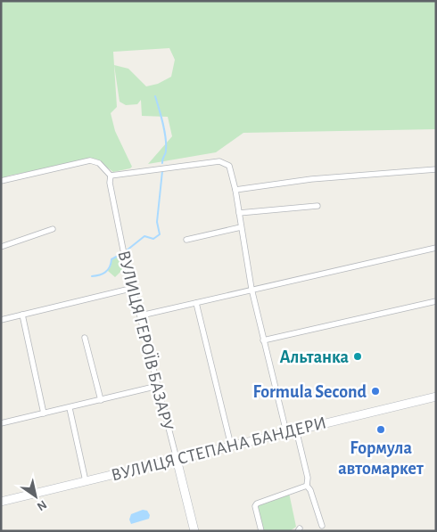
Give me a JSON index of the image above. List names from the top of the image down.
{
  "streets": {
    "street": ["ВУЛИЦЯ ГЕРОЇВ БАЗАРУ", "ВУЛИЦЯ СТЕПАНА БАНДЕРИ"]
  },
  "crossings": [
    ["ВУЛИЦЯ ГЕРОЇВ БАЗАРУ", "ВУЛИЦЯ СТЕПАНА БАНДЕРИ"]
  ],
  "places": ["Альтанка", "Formula Second", "Fормула автомаркет"],
  "north": "bottom right"
}
